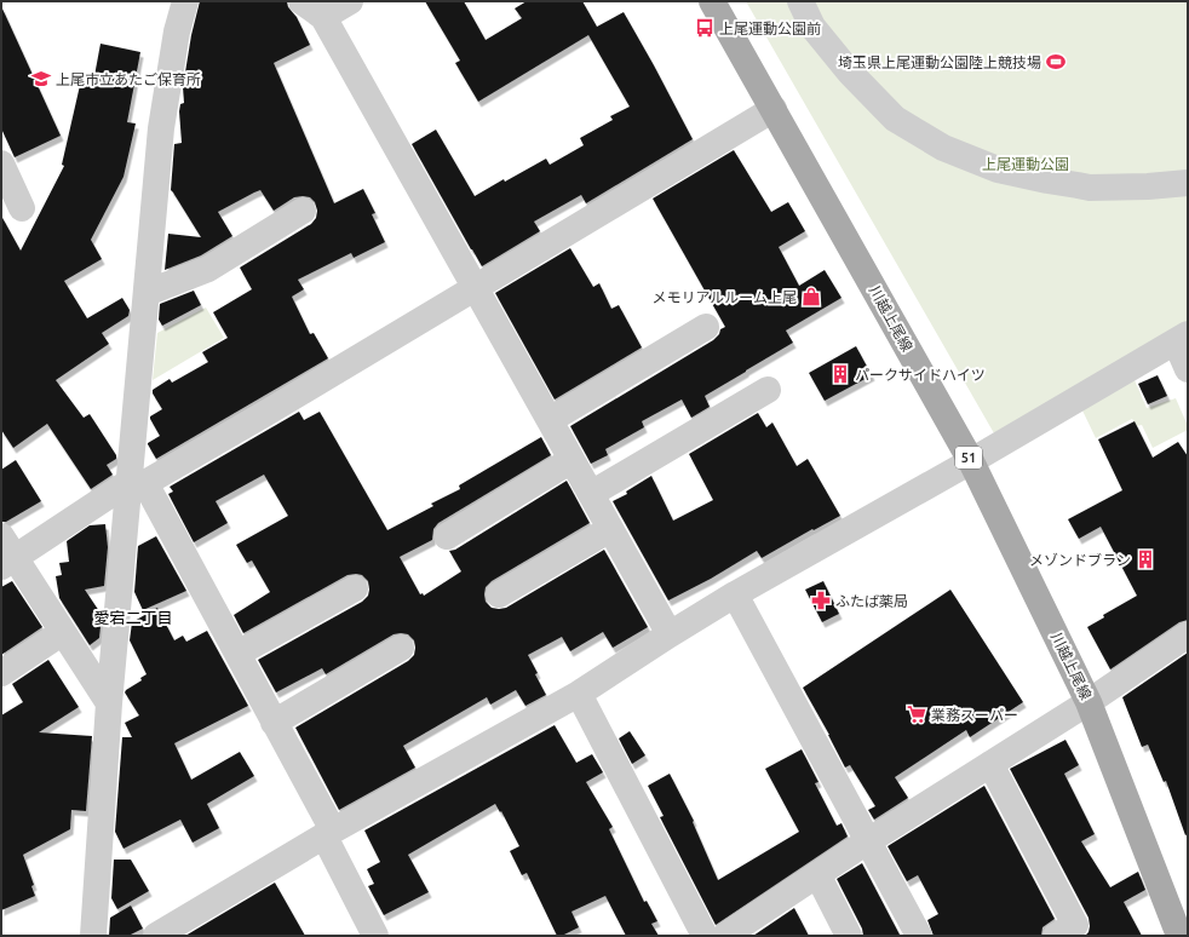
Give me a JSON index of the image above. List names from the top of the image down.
{
  "streets": {
    "main road": ["川越上尾線", "51"]
  },
  "districts": ["愛宕二丁目"],
  "parks": ["上尾運動公園"],
  "places": {
    "bus stop": ["上尾運動公園前"],
    "sports": ["埼玉県上尾運動公園陸上競技場"],
    "school or university": ["上尾市立あたご保育所"],
    "shop": ["メモリアルルーム上尾"],
    "building": ["パークサイドハイツ", "メゾンドブラン"],
    "pharmacy": ["ふたば薬局"],
    "supermarket": ["業務スーパー"]
  }
}
